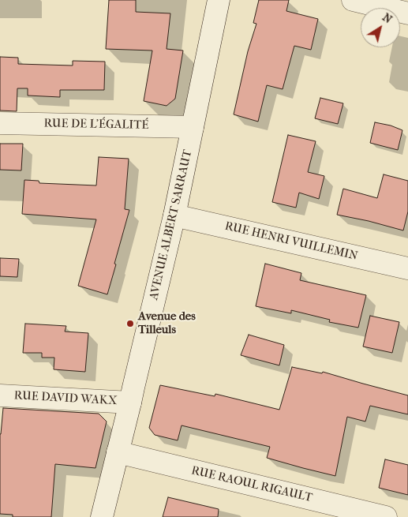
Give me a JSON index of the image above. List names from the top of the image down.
{
  "streets": {
    "street": [
      "RUE DE L'ÉGALITÉ",
      "AVENUE ALBERT SARRAUT",
      "RUE HENRI VUILLEMIN",
      "RUE DAVID WAKX",
      "RUE RAOUL RIGAULT"
    ]
  },
  "crossings": [
    ["RUE DE L'ÉGALITÉ", "AVENUE ALBERT SARRAUT"],
    ["AVENUE ALBERT SARRAUT", "RUE HENRI VUILLEMIN"],
    ["AVENUE ALBERT SARRAUT", "RUE DAVID WAKX"],
    ["AVENUE ALBERT SARRAUT", "RUE RAOUL RIGAULT"]
  ],
  "places": ["Avenue des Tilleuls"],
  "north": "top right"
}
